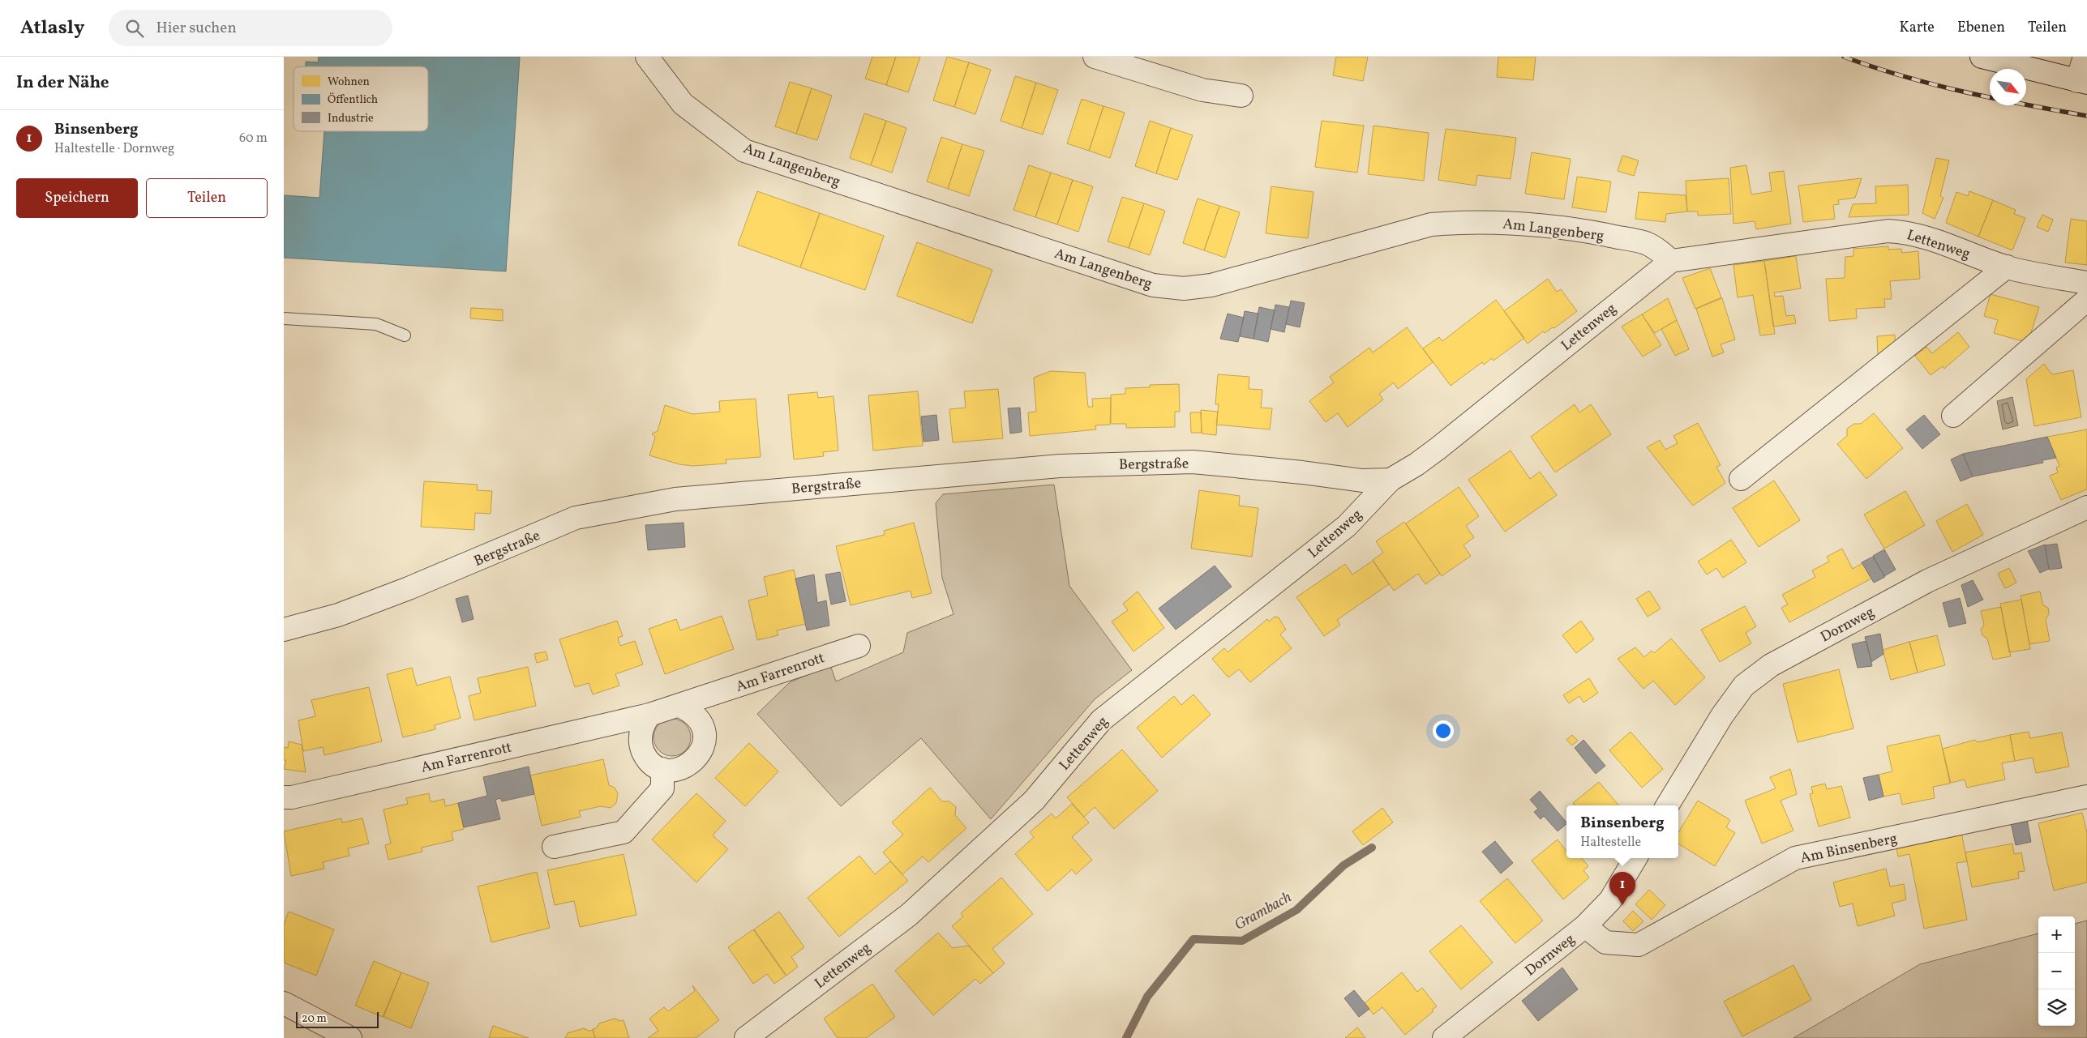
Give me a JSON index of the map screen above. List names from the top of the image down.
{
  "streets": {
    "street": [
      "Am Langenberg",
      "Lettenweg",
      "Bergstraße",
      "Dornweg",
      "Am Farrenrott",
      "Am Binsenberg"
    ]
  },
  "crossings": [
    ["Am Langenberg", "Lettenweg"],
    ["Lettenweg", "Bergstraße"],
    ["Dornweg", "Am Binsenberg"]
  ],
  "water": ["Grambach"],
  "legend": ["Wohnen", "Öffentlich", "Industrie"],
  "scale_bar": "20 m",
  "north": "bottom right",
  "page": {
    "header": "Atlasly",
    "search": "Hier suchen",
    "nav": ["Karte", "Ebenen", "Teilen"],
    "heading": "In der Nähe",
    "list": [
      {
        "mark": "1",
        "name": "Binsenberg",
        "note": "Haltestelle · Dornweg",
        "value": "60 m"
      }
    ],
    "buttons": ["Speichern", "Teilen"],
    "popup": ["Binsenberg", "Haltestelle"],
    "pins": "1",
    "map_buttons": ["+", "−"],
    "scale": "20 m"
  }
}
